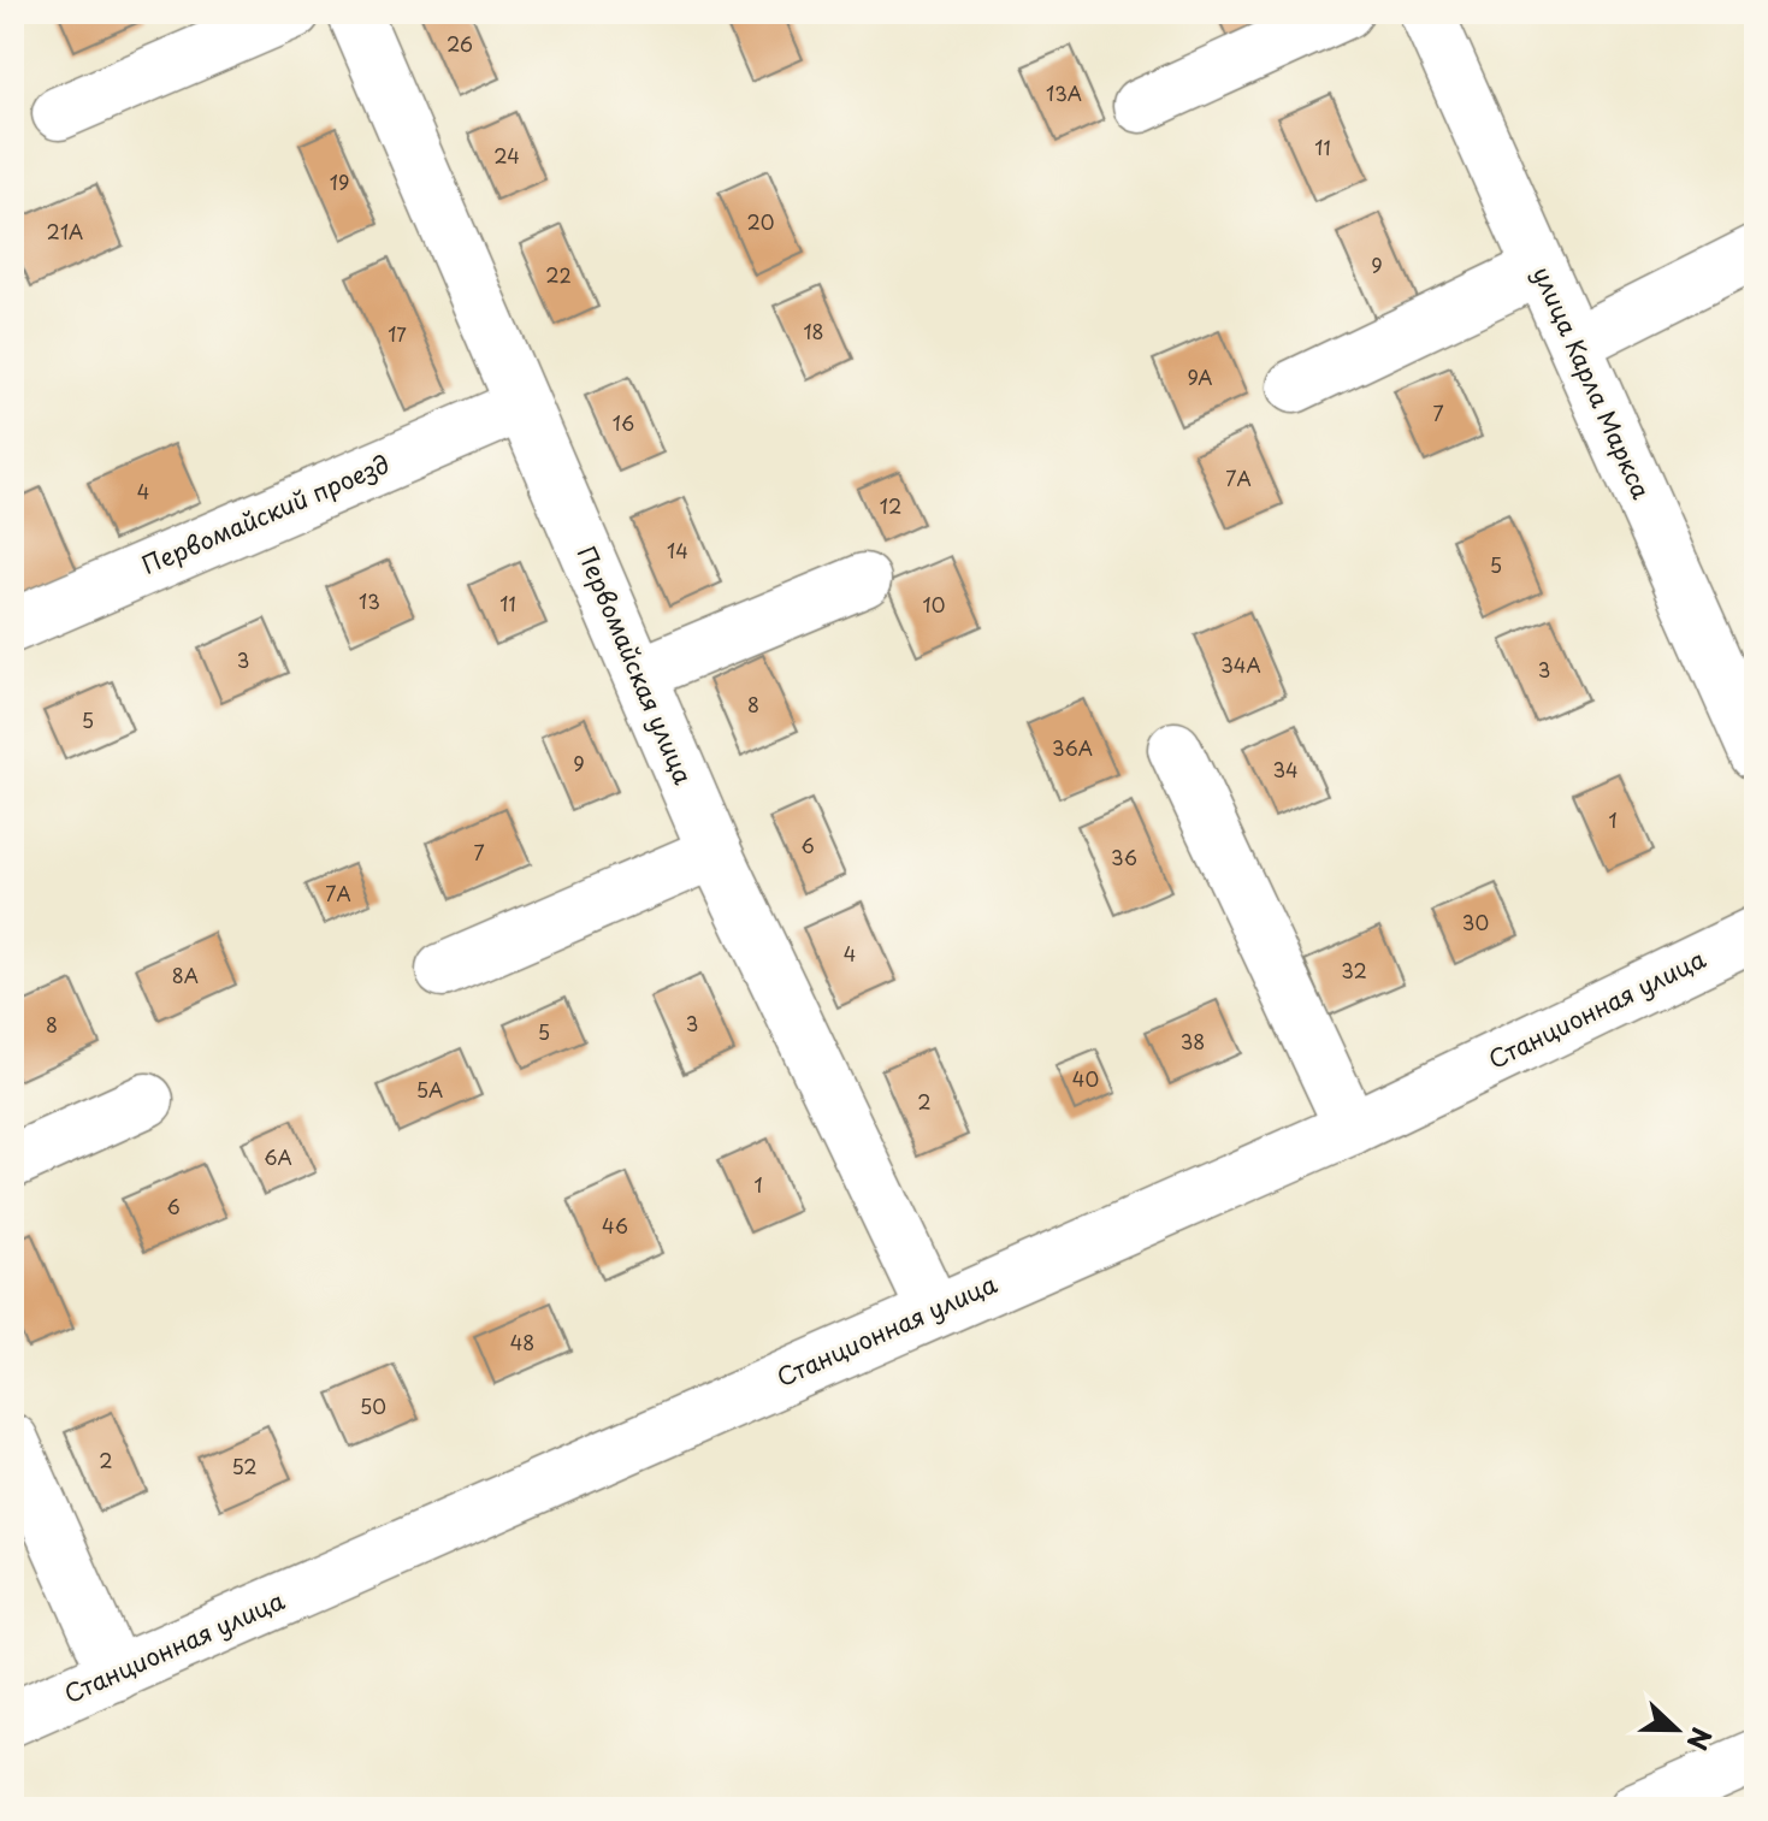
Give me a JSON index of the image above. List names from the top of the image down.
{
  "streets": {
    "street": [
      "улица Карла Маркса",
      "Первомайский проезд",
      "Первомайская улица",
      "Станционная улица"
    ]
  },
  "crossings": [
    ["Первомайский проезд", "Первомайская улица"],
    ["Первомайская улица", "Станционная улица"]
  ],
  "house_numbers": [
    "26",
    "13А",
    "11",
    "24",
    "19",
    "20",
    "21А",
    "9",
    "22",
    "18",
    "17",
    "9А",
    "7",
    "16",
    "7А",
    "4",
    "12",
    "14",
    "5",
    "13",
    "11",
    "10",
    "3",
    "34А",
    "3",
    "8",
    "5",
    "36А",
    "9",
    "34",
    "1",
    "6",
    "7",
    "36",
    "7А",
    "30",
    "4",
    "32",
    "8А",
    "3",
    "8",
    "5",
    "38",
    "40",
    "5А",
    "2",
    "6А",
    "1",
    "6",
    "46",
    "48",
    "50",
    "2",
    "52"
  ],
  "north": "right"
}
